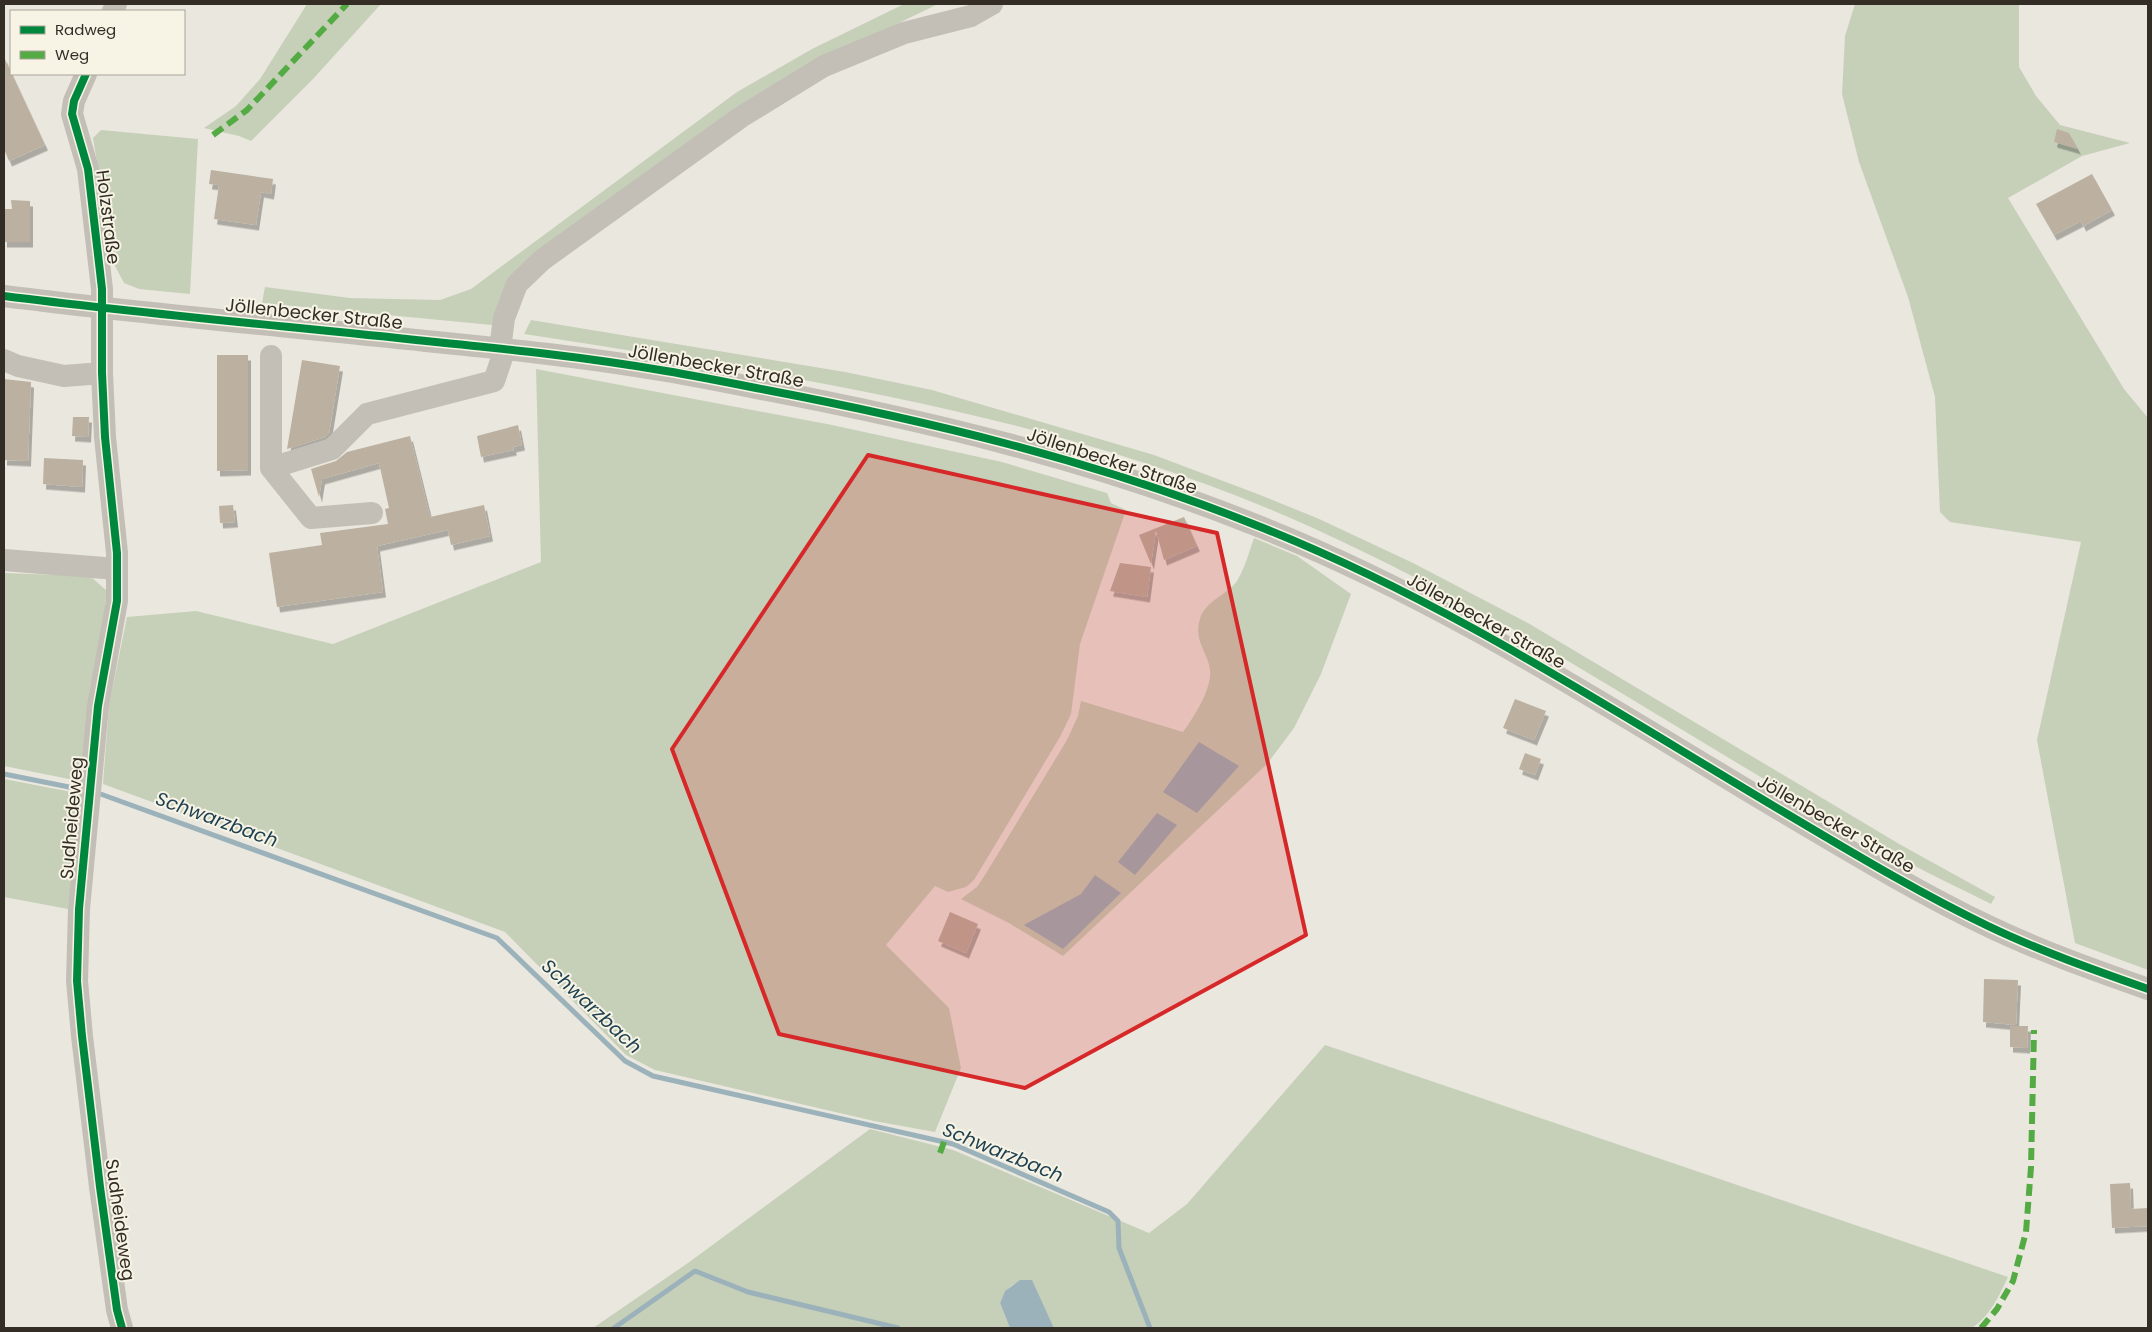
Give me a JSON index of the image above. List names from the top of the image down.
{
  "streets": {
    "street": ["Holzstraße", "Jöllenbecker Straße", "Sudheideweg"]
  },
  "crossings": [
    ["Holzstraße", "Jöllenbecker Straße"],
    ["Holzstraße", "Sudheideweg"],
    ["Jöllenbecker Straße", "Sudheideweg"]
  ],
  "water": ["Schwarzbach"],
  "legend": ["Radweg", "Weg"]
}
